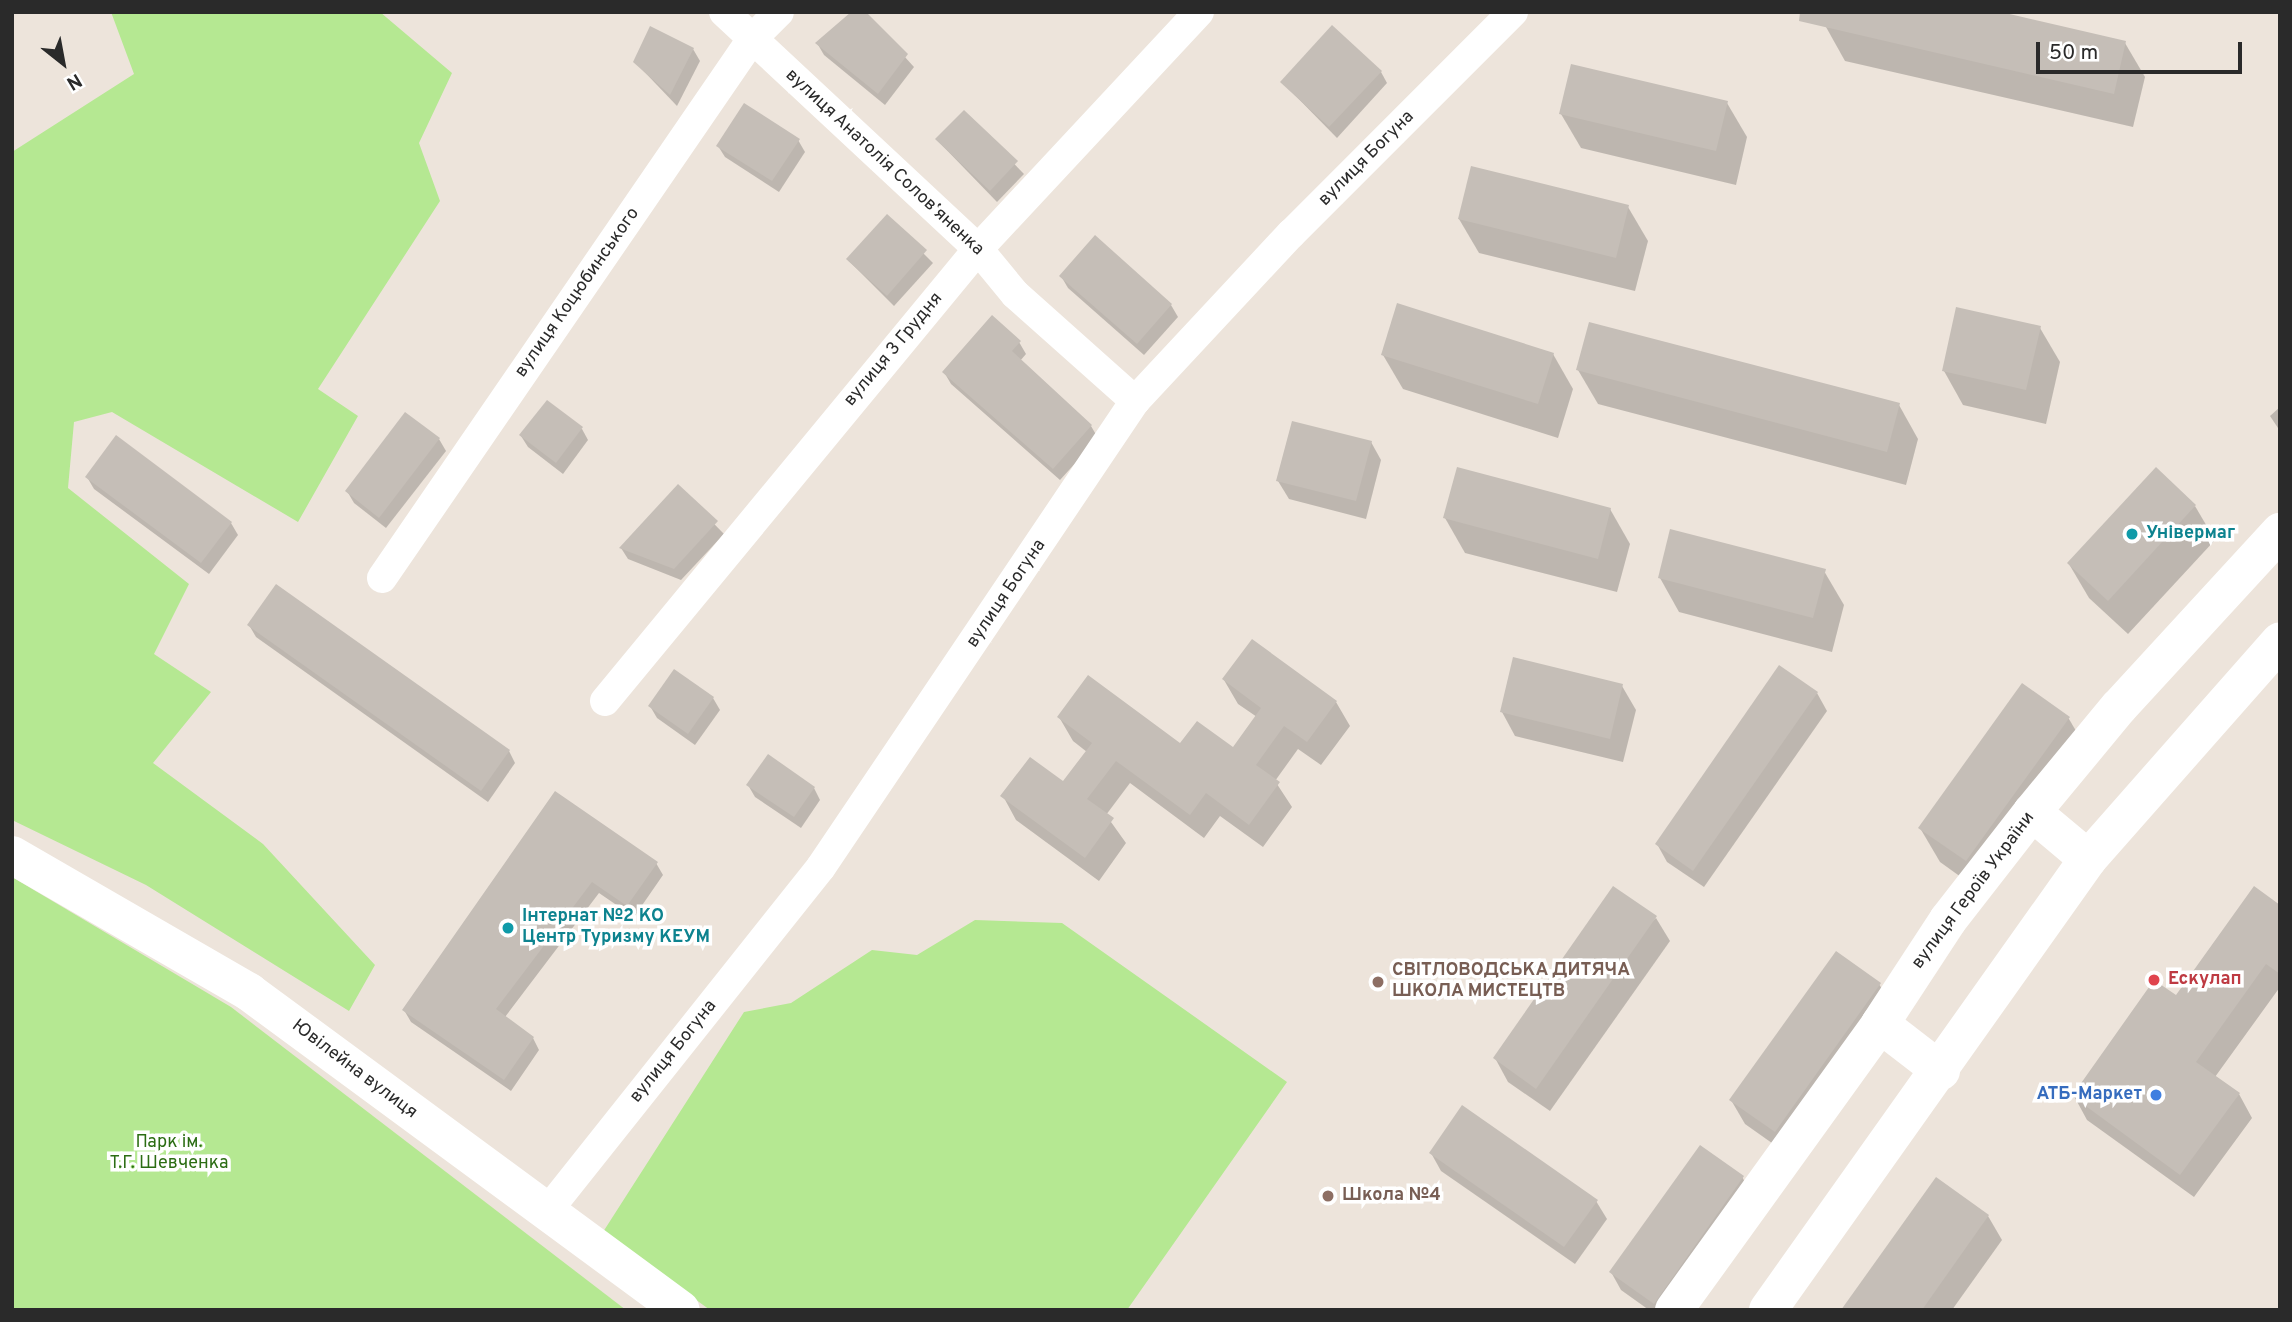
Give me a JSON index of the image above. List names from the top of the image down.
{
  "streets": {
    "main road": ["вулиця Героїв України", "Ювілейна вулиця"],
    "street": [
      "вулиця Богуна",
      "вулиця Анатолія Соловʼяненка",
      "вулиця Коцюбинського",
      "вулиця 3 Грудня"
    ]
  },
  "crossings": [
    ["вулиця Богуна", "вулиця Анатолія Соловʼяненка"],
    ["вулиця Богуна", "Ювілейна вулиця"],
    ["вулиця Анатолія Соловʼяненка", "вулиця Коцюбинського"],
    ["вулиця Анатолія Соловʼяненка", "вулиця 3 Грудня"]
  ],
  "parks": ["Парк ім. Т.Г. Шевченка"],
  "places": [
    "Універмаг",
    "Інтернат №2 КО Центр Туризму КЕУМ",
    "Ескулап",
    "СВІТЛОВОДСЬКА ДИТЯЧА ШКОЛА МИСТЕЦТВ",
    "АТБ-Маркет",
    "Школа №4"
  ],
  "scale_bar": "50 m",
  "north": "bottom right"
}
